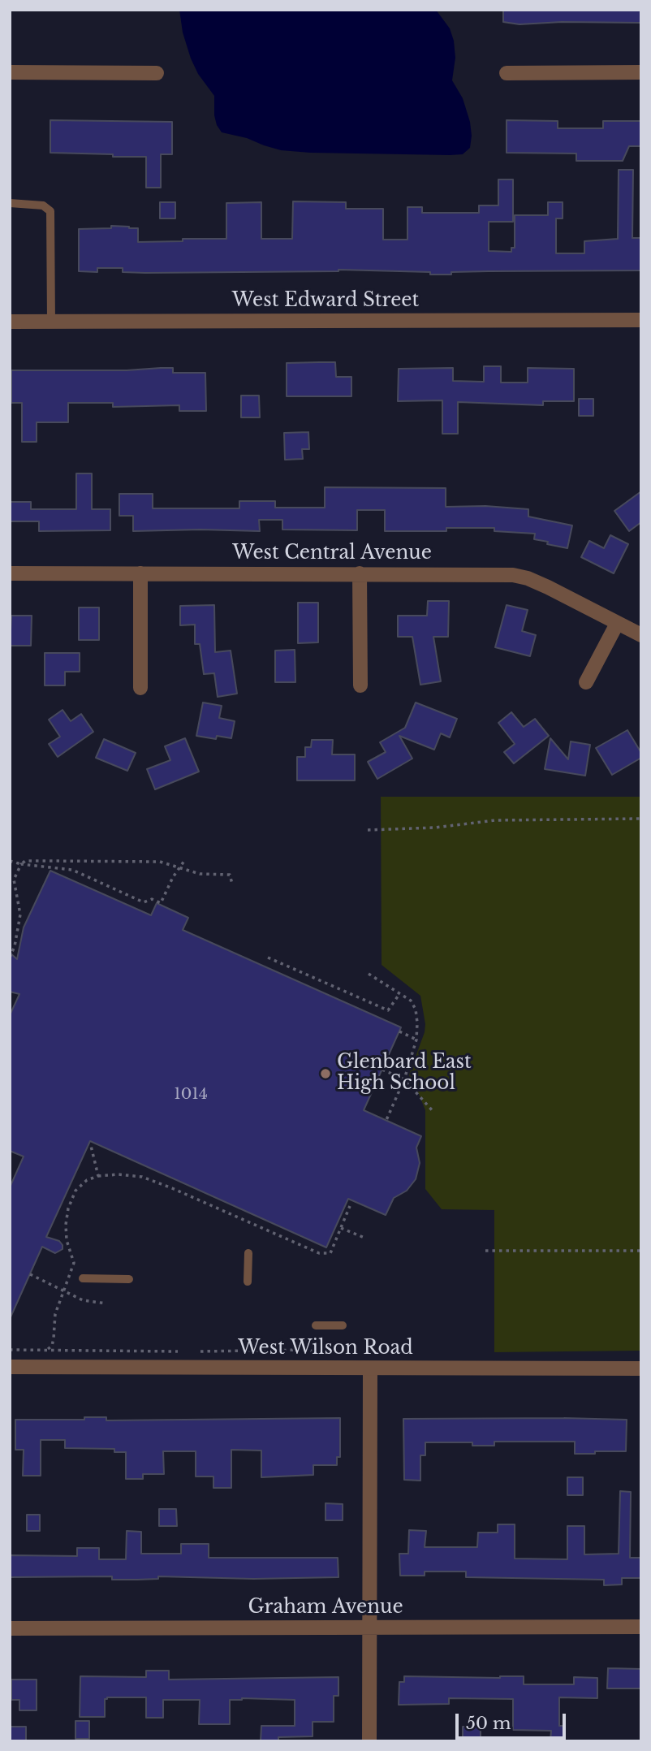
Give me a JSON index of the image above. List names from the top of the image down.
{
  "streets": {
    "street": [
      "West Edward Street",
      "West Central Avenue",
      "West Wilson Road",
      "Graham Avenue"
    ]
  },
  "places": ["Glenbard East High School"],
  "house_numbers": ["1014"],
  "scale_bar": "50 m"
}
